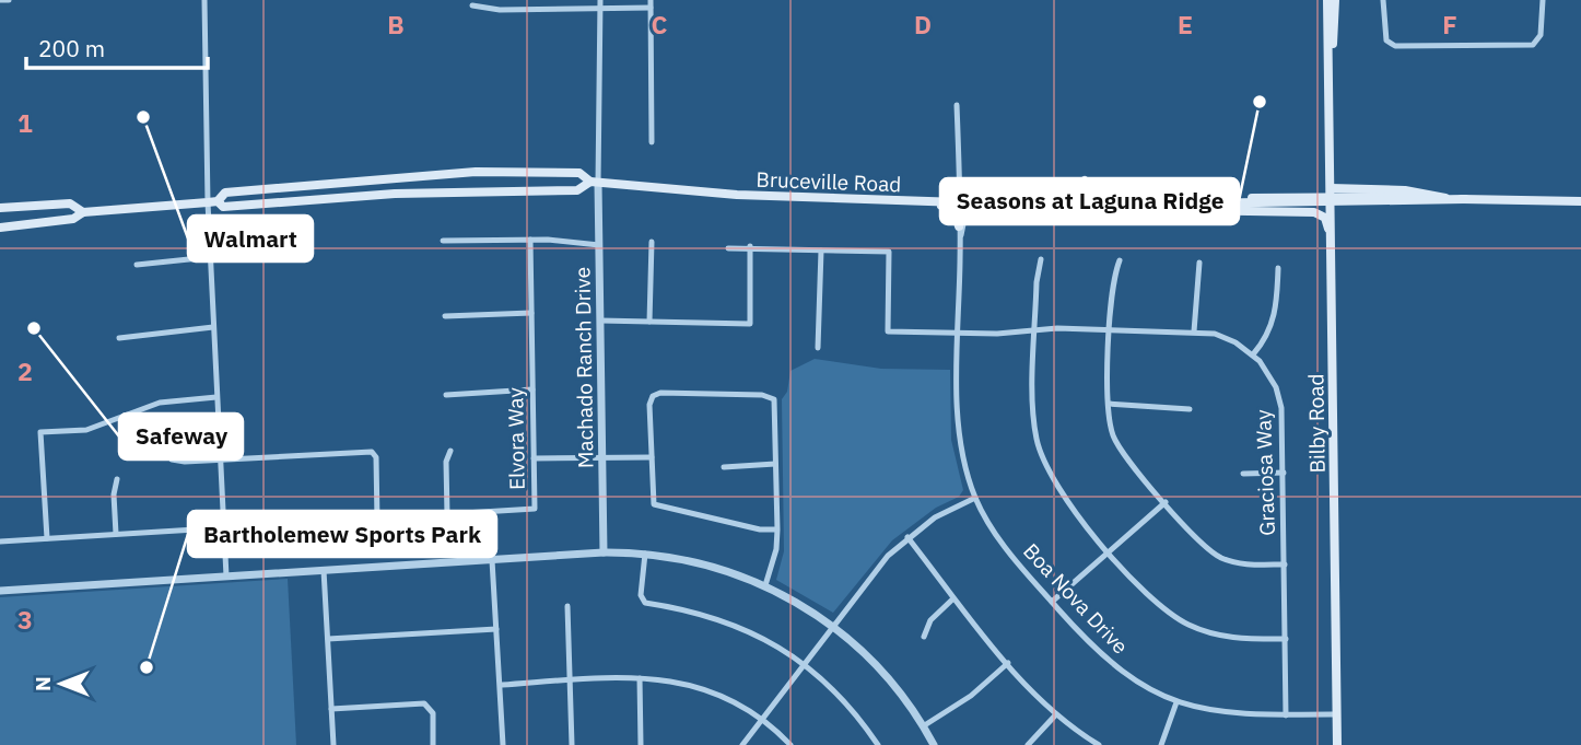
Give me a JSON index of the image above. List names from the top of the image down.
{
  "streets": {
    "main road": ["Bruceville Road", "Bilby Road"],
    "street": [
      "Machado Ranch Drive",
      "Elvora Way",
      "Graciosa Way",
      "Boa Nova Drive"
    ]
  },
  "crossings": [
    ["Bruceville Road", "Machado Ranch Drive"],
    ["Bruceville Road", "Bilby Road"],
    ["Bruceville Road", "Boa Nova Drive"],
    ["Bilby Road", "Boa Nova Drive"],
    ["Graciosa Way", "Boa Nova Drive"]
  ],
  "places": [
    "Seasons at Laguna Ridge",
    "Walmart",
    "Safeway",
    "Bartholemew Sports Park"
  ],
  "scale_bar": "200 m",
  "north": "left",
  "grid": {
    "columns": [
      "B",
      "C",
      "D",
      "E",
      "F"
    ],
    "rows": ["1", "2", "3"]
  }
}
